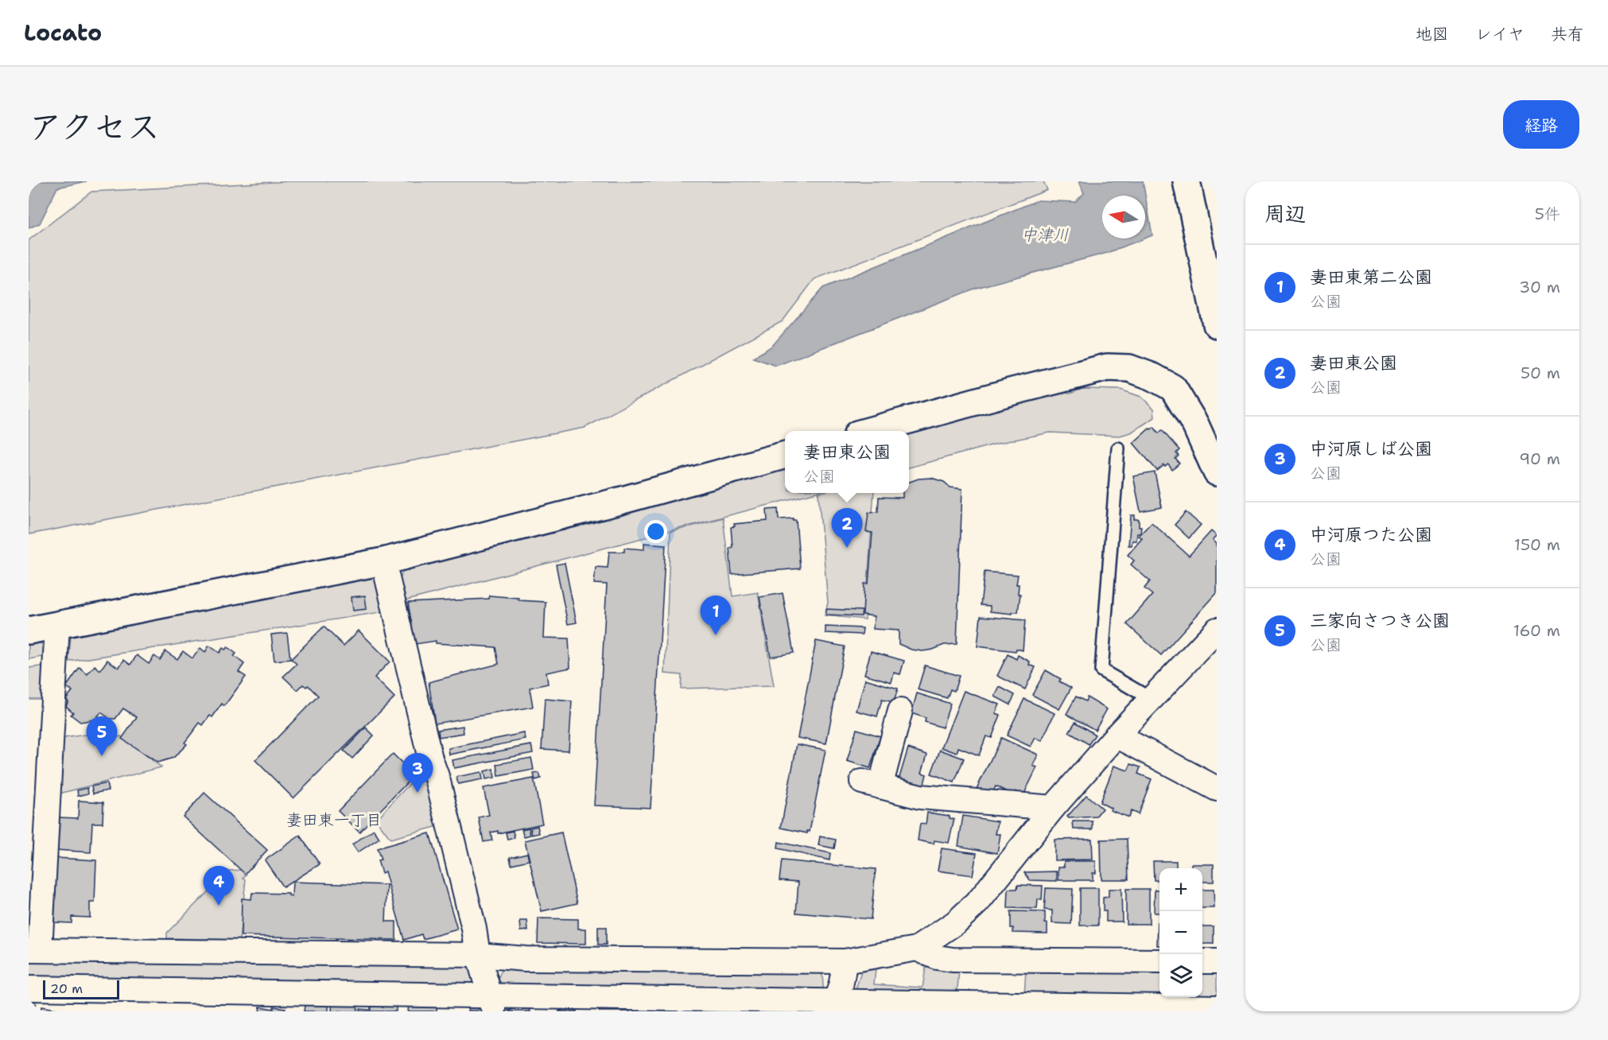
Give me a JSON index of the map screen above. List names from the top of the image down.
{
  "districts": ["妻田東一丁目"],
  "water": ["中津川"],
  "scale_bar": "20 m",
  "north": "left",
  "page": {
    "header": "Locato",
    "nav": ["地図", "レイヤ", "共有"],
    "title": "アクセス",
    "buttons": "経路",
    "heading": ["周辺", "5件"],
    "list": [
      {
        "mark": "1",
        "name": "妻田東第二公園",
        "note": "公園",
        "value": "30 m"
      },
      {
        "mark": "2",
        "name": "妻田東公園",
        "note": "公園",
        "value": "50 m"
      },
      {
        "mark": "3",
        "name": "中河原しば公園",
        "note": "公園",
        "value": "90 m"
      },
      {
        "mark": "4",
        "name": "中河原つた公園",
        "note": "公園",
        "value": "150 m"
      },
      {
        "mark": "5",
        "name": "三家向さつき公園",
        "note": "公園",
        "value": "160 m"
      }
    ],
    "popup": ["妻田東公園", "公園"],
    "pins": [
      "2",
      "1",
      "5",
      "3",
      "4"
    ],
    "map_buttons": ["+", "−"],
    "scale": "20 m"
  }
}
